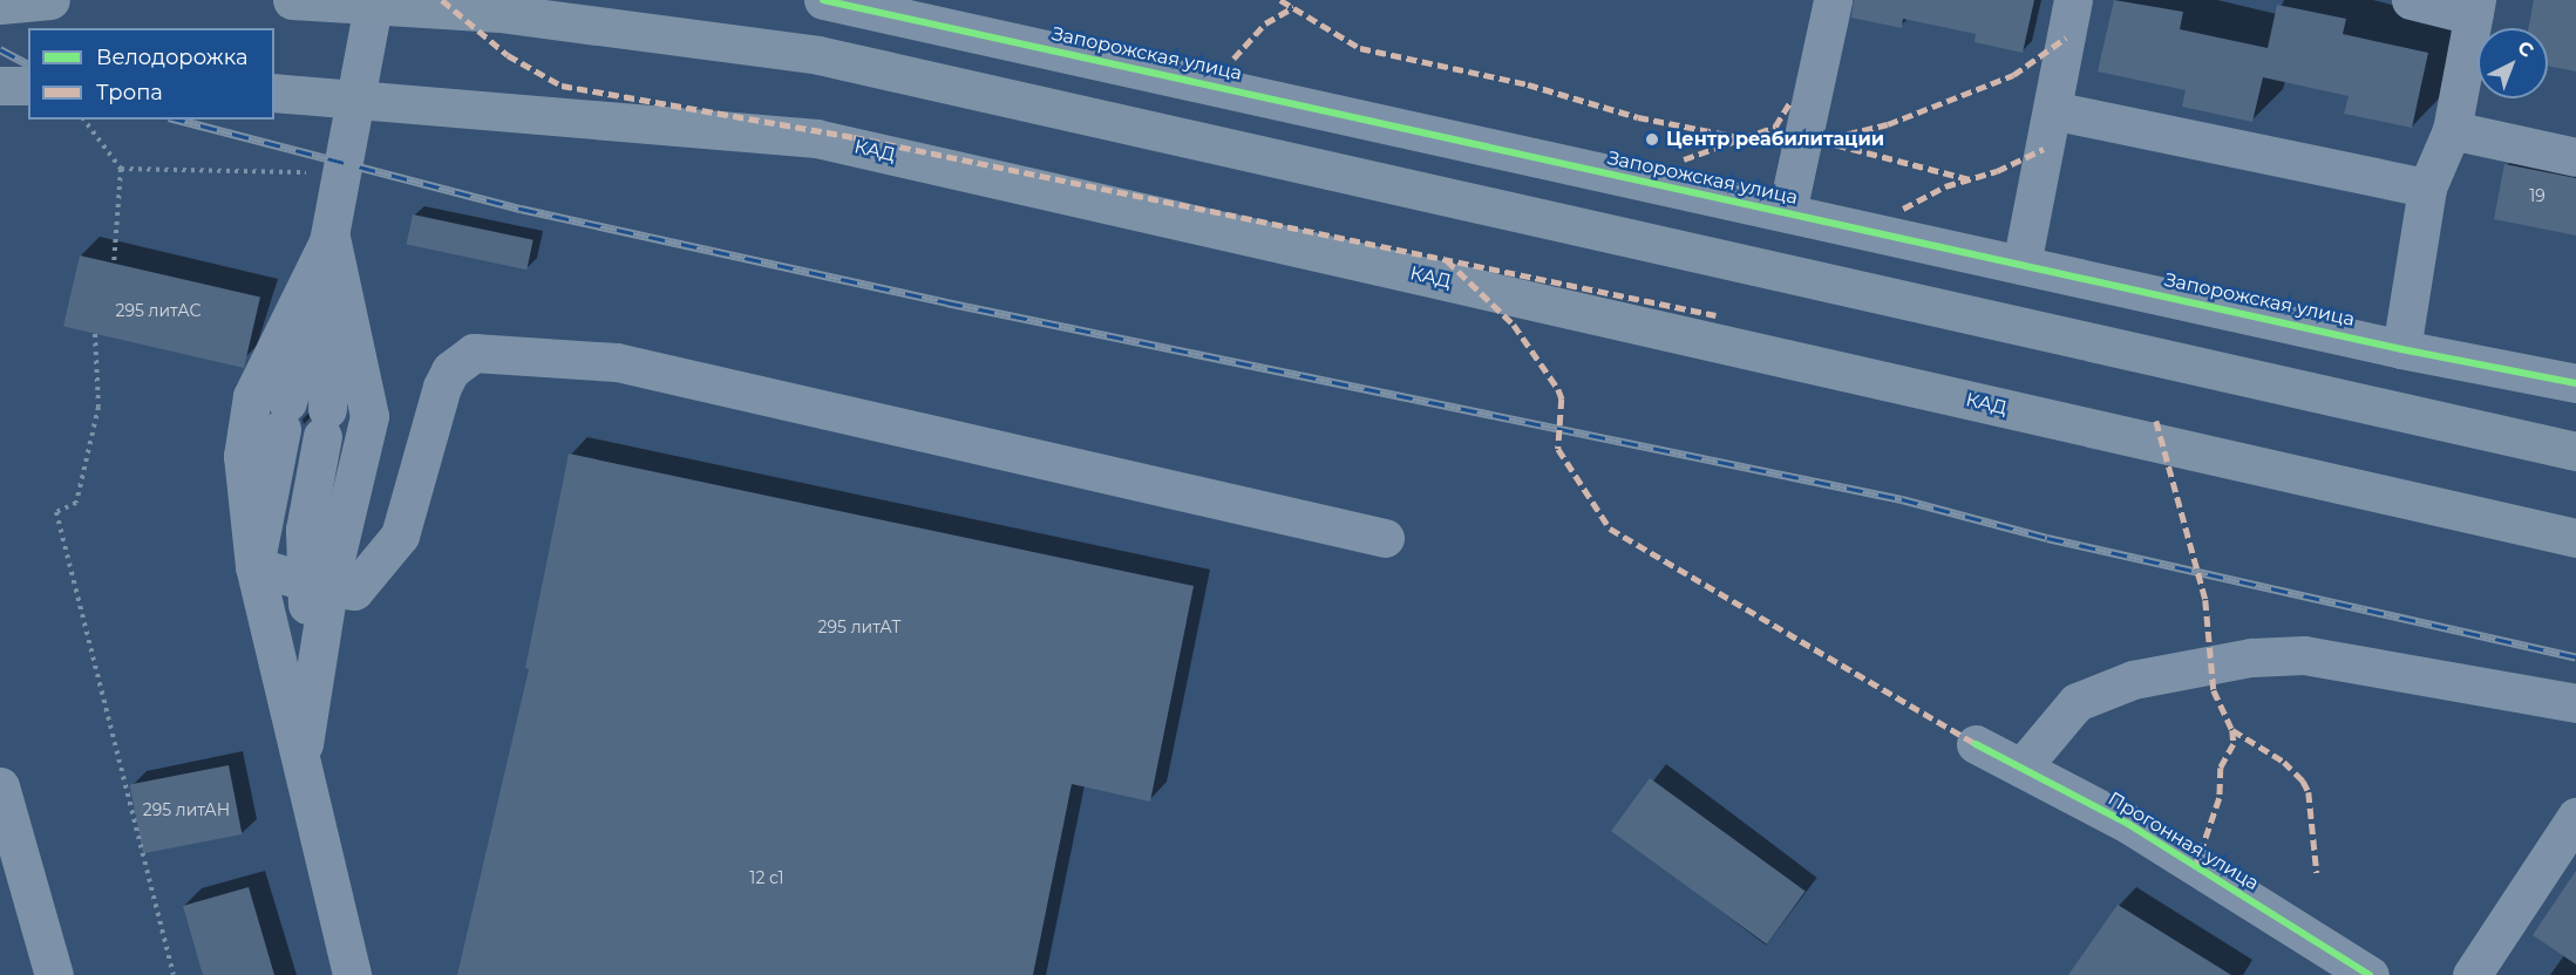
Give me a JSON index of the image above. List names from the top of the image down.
{
  "streets": {
    "highway": ["КАД"],
    "street": ["Запорожская улица", "Прогонная улица"]
  },
  "places": ["Центр реабилитации"],
  "house_numbers": [
    "19",
    "295 литАС",
    "295 литАТ",
    "295 литАН",
    "12 с1"
  ],
  "legend": ["Велодорожка", "Тропа"],
  "north": "top right"
}
